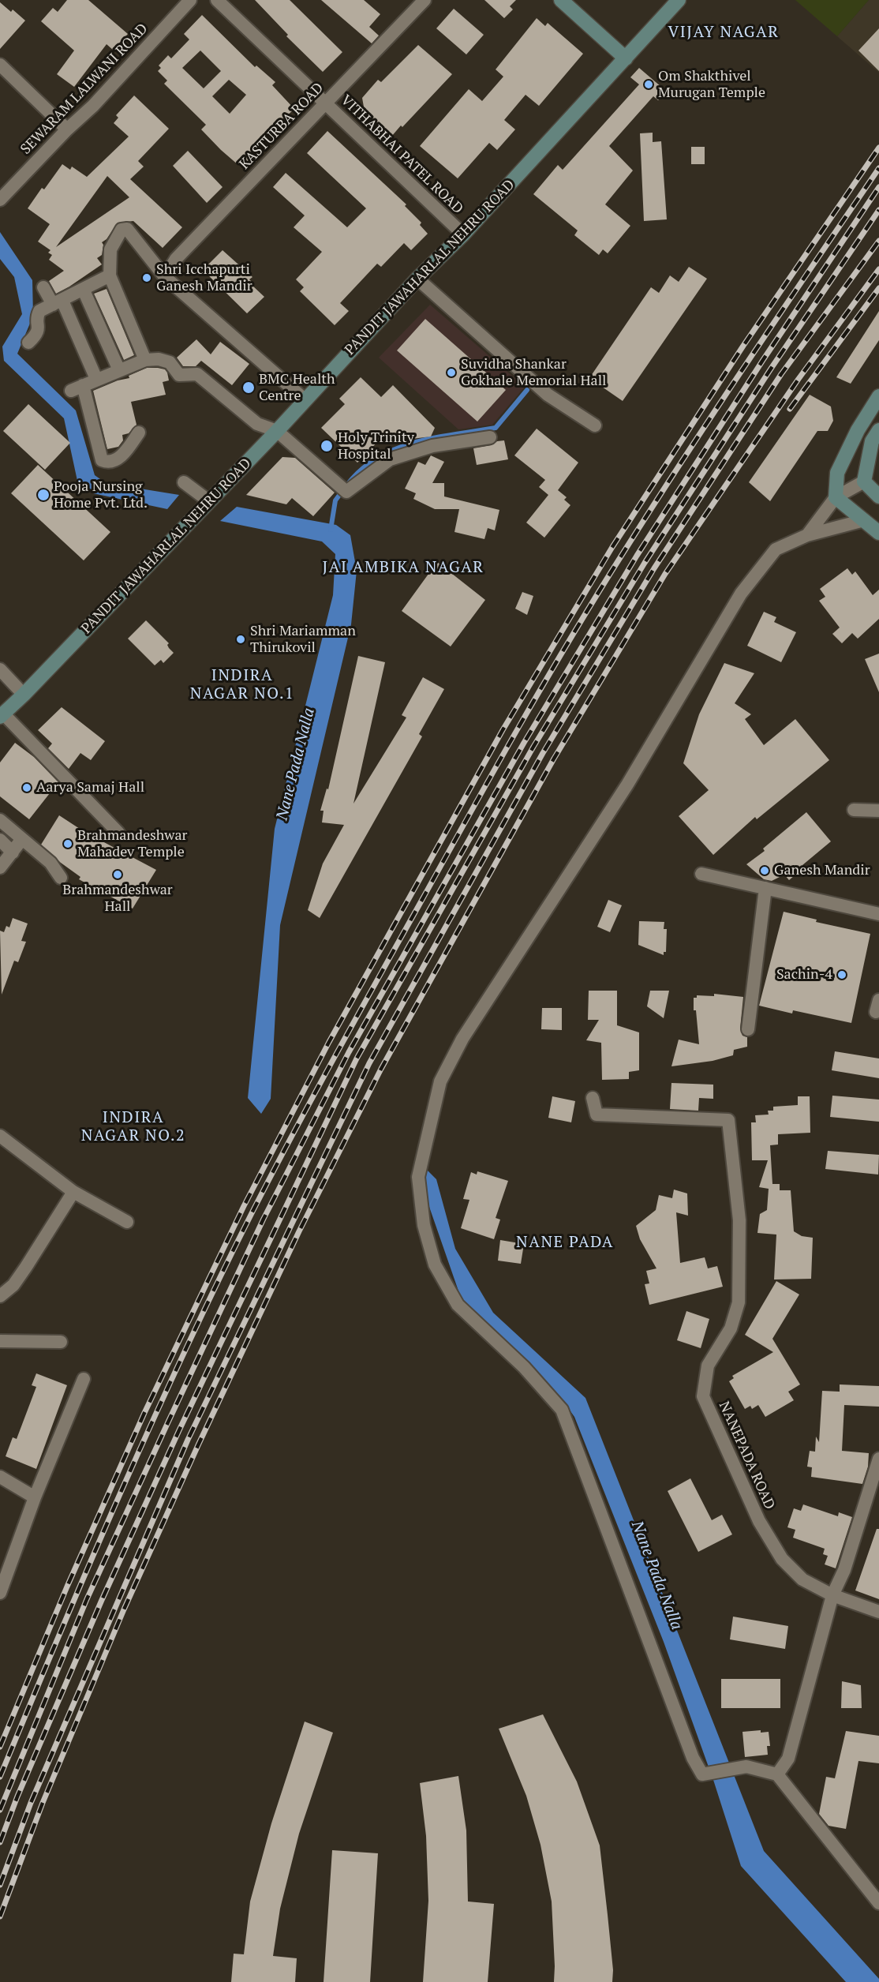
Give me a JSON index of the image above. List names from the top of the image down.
{
  "streets": {
    "street": [
      "SEWARAM LALWANI ROAD",
      "KASTURBA ROAD",
      "VITHABHAI PATEL ROAD",
      "PANDIT JAWAHARLAL NEHRU ROAD",
      "NANEPADA ROAD"
    ]
  },
  "crossings": [
    ["KASTURBA ROAD", "VITHABHAI PATEL ROAD"],
    ["VITHABHAI PATEL ROAD", "PANDIT JAWAHARLAL NEHRU ROAD"]
  ],
  "districts": [
    "VIJAY NAGAR",
    "JAI AMBIKA NAGAR",
    "INDIRA NAGAR NO.1",
    "INDIRA NAGAR NO.2",
    "NANE PADA"
  ],
  "water": ["Nane Pada Nalla"],
  "places": [
    "Om Shakthivel Murugan Temple",
    "Shri Icchapurti Ganesh Mandir",
    "Suvidha Shankar Gokhale Memorial Hall",
    "BMC Health Centre",
    "Holy Trinity Hospital",
    "Pooja Nursing Home Pvt. Ltd.",
    "Shri Mariamman Thirukovil",
    "Aarya Samaj Hall",
    "Brahmandeshwar Mahadev Temple",
    "Ganesh Mandir",
    "Brahmandeshwar Hall",
    "Sachin-4"
  ]
}
